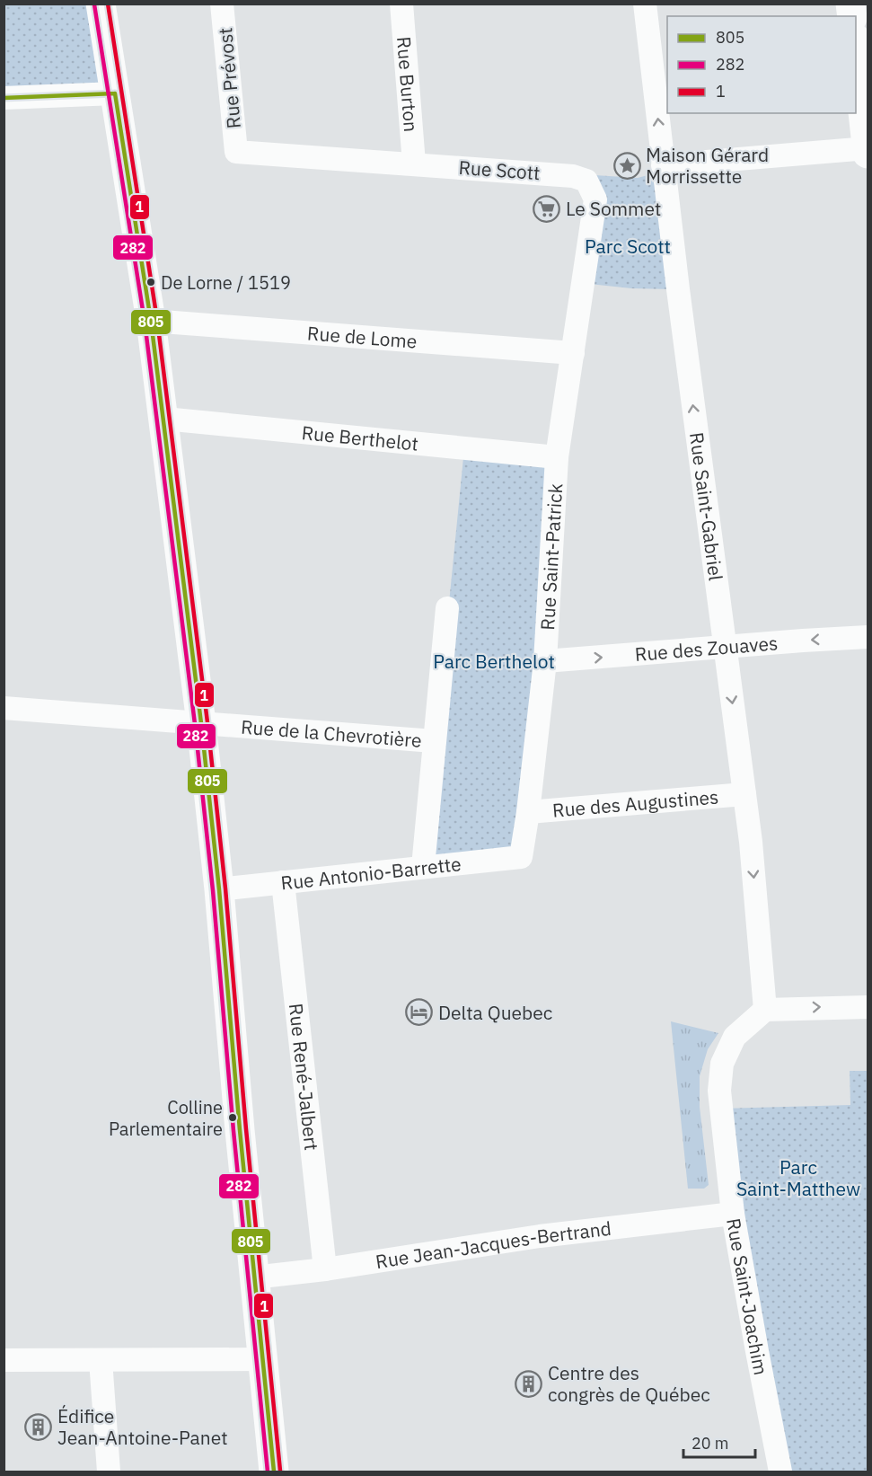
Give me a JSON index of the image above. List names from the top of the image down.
{
  "streets": {
    "street": [
      "Rue Prévost",
      "Rue Burton",
      "Rue Scott",
      "Rue de Lome",
      "Rue Berthelot",
      "Rue Saint-Gabriel",
      "Rue Saint-Patrick",
      "Rue des Zouaves",
      "Rue de la Chevrotière",
      "Rue des Augustines",
      "Rue Antonio-Barrette",
      "Rue René-Jalbert",
      "Rue Jean-Jacques-Bertrand",
      "Rue Saint-Joachim"
    ]
  },
  "crossings": [
    ["Rue Prévost", "Rue Scott"],
    ["Rue Burton", "Rue Scott"],
    ["Rue Scott", "Rue de Lome"],
    ["Rue Scott", "Rue Saint-Patrick"],
    ["Rue de Lome", "Rue Saint-Patrick"],
    ["Rue Berthelot", "Rue Saint-Patrick"],
    ["Rue Saint-Gabriel", "Rue des Zouaves"],
    ["Rue Saint-Gabriel", "Rue des Augustines"],
    ["Rue Saint-Gabriel", "Rue Saint-Joachim"],
    ["Rue Saint-Patrick", "Rue des Zouaves"],
    ["Rue Saint-Patrick", "Rue des Augustines"],
    ["Rue Saint-Patrick", "Rue Antonio-Barrette"],
    ["Rue Antonio-Barrette", "Rue René-Jalbert"],
    ["Rue René-Jalbert", "Rue Jean-Jacques-Bertrand"],
    ["Rue Jean-Jacques-Bertrand", "Rue Saint-Joachim"]
  ],
  "parks": ["Parc Scott", "Parc Berthelot", "Parc Saint-Matthew"],
  "places": {
    "place": ["Maison Gérard Morrissette"],
    "supermarket": ["Le Sommet"],
    "other": ["De Lorne / 1519", "Colline Parlementaire"],
    "hotel": ["Delta Quebec"],
    "building": ["Centre des congrès de Québec", "Édifice Jean-Antoine-Panet"]
  },
  "lines": ["transit line 1", "transit line 282", "transit line 805"],
  "legend": ["805", "282", "1"],
  "scale_bar": "20 m"
}
